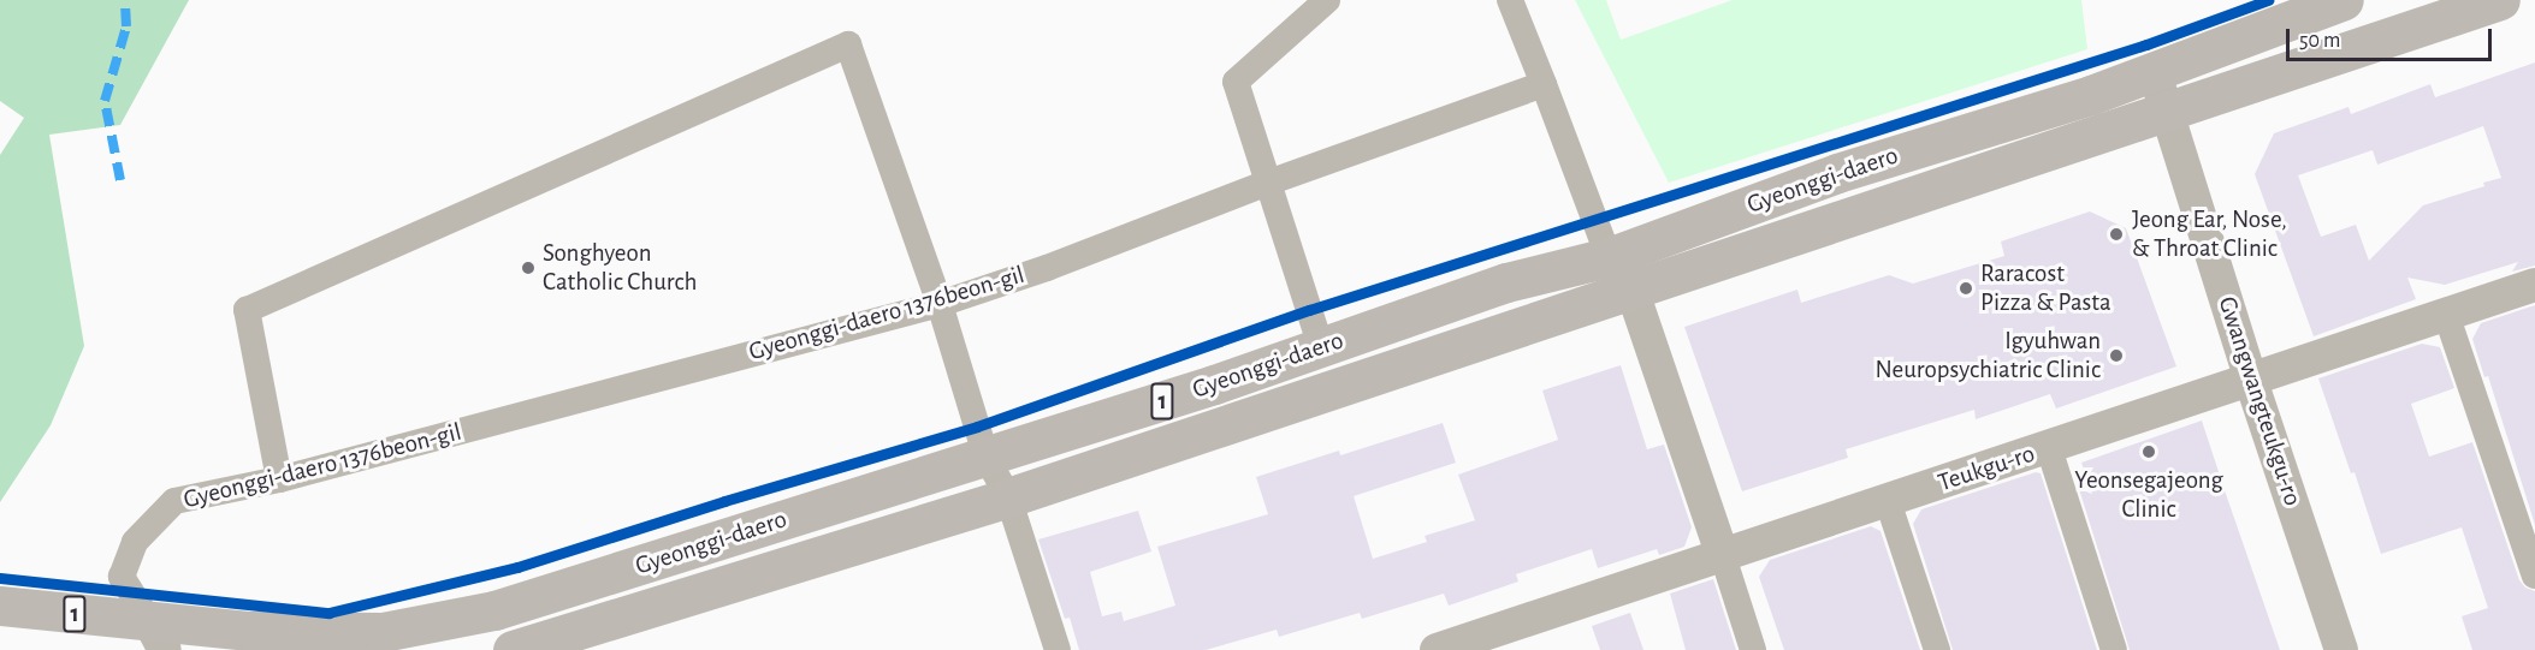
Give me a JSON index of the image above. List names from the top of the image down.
{
  "streets": {
    "main road": ["Gyeonggi-daero", "1"],
    "street": ["Gyeonggi-daero 1376beon-gil", "Gwangwangteukgu-ro", "Teukgu-ro"]
  },
  "crossings": [
    ["Gyeonggi-daero", "Gyeonggi-daero 1376beon-gil"],
    ["Gyeonggi-daero", "Gwangwangteukgu-ro"],
    ["Gwangwangteukgu-ro", "Teukgu-ro"]
  ],
  "places": [
    "Jeong Ear, Nose, & Throat Clinic",
    "Songhyeon Catholic Church",
    "Raracost Pizza & Pasta",
    "Igyuhwan Neuropsychiatric Clinic",
    "Yeonsegajeong Clinic"
  ],
  "scale_bar": "50 m"
}
